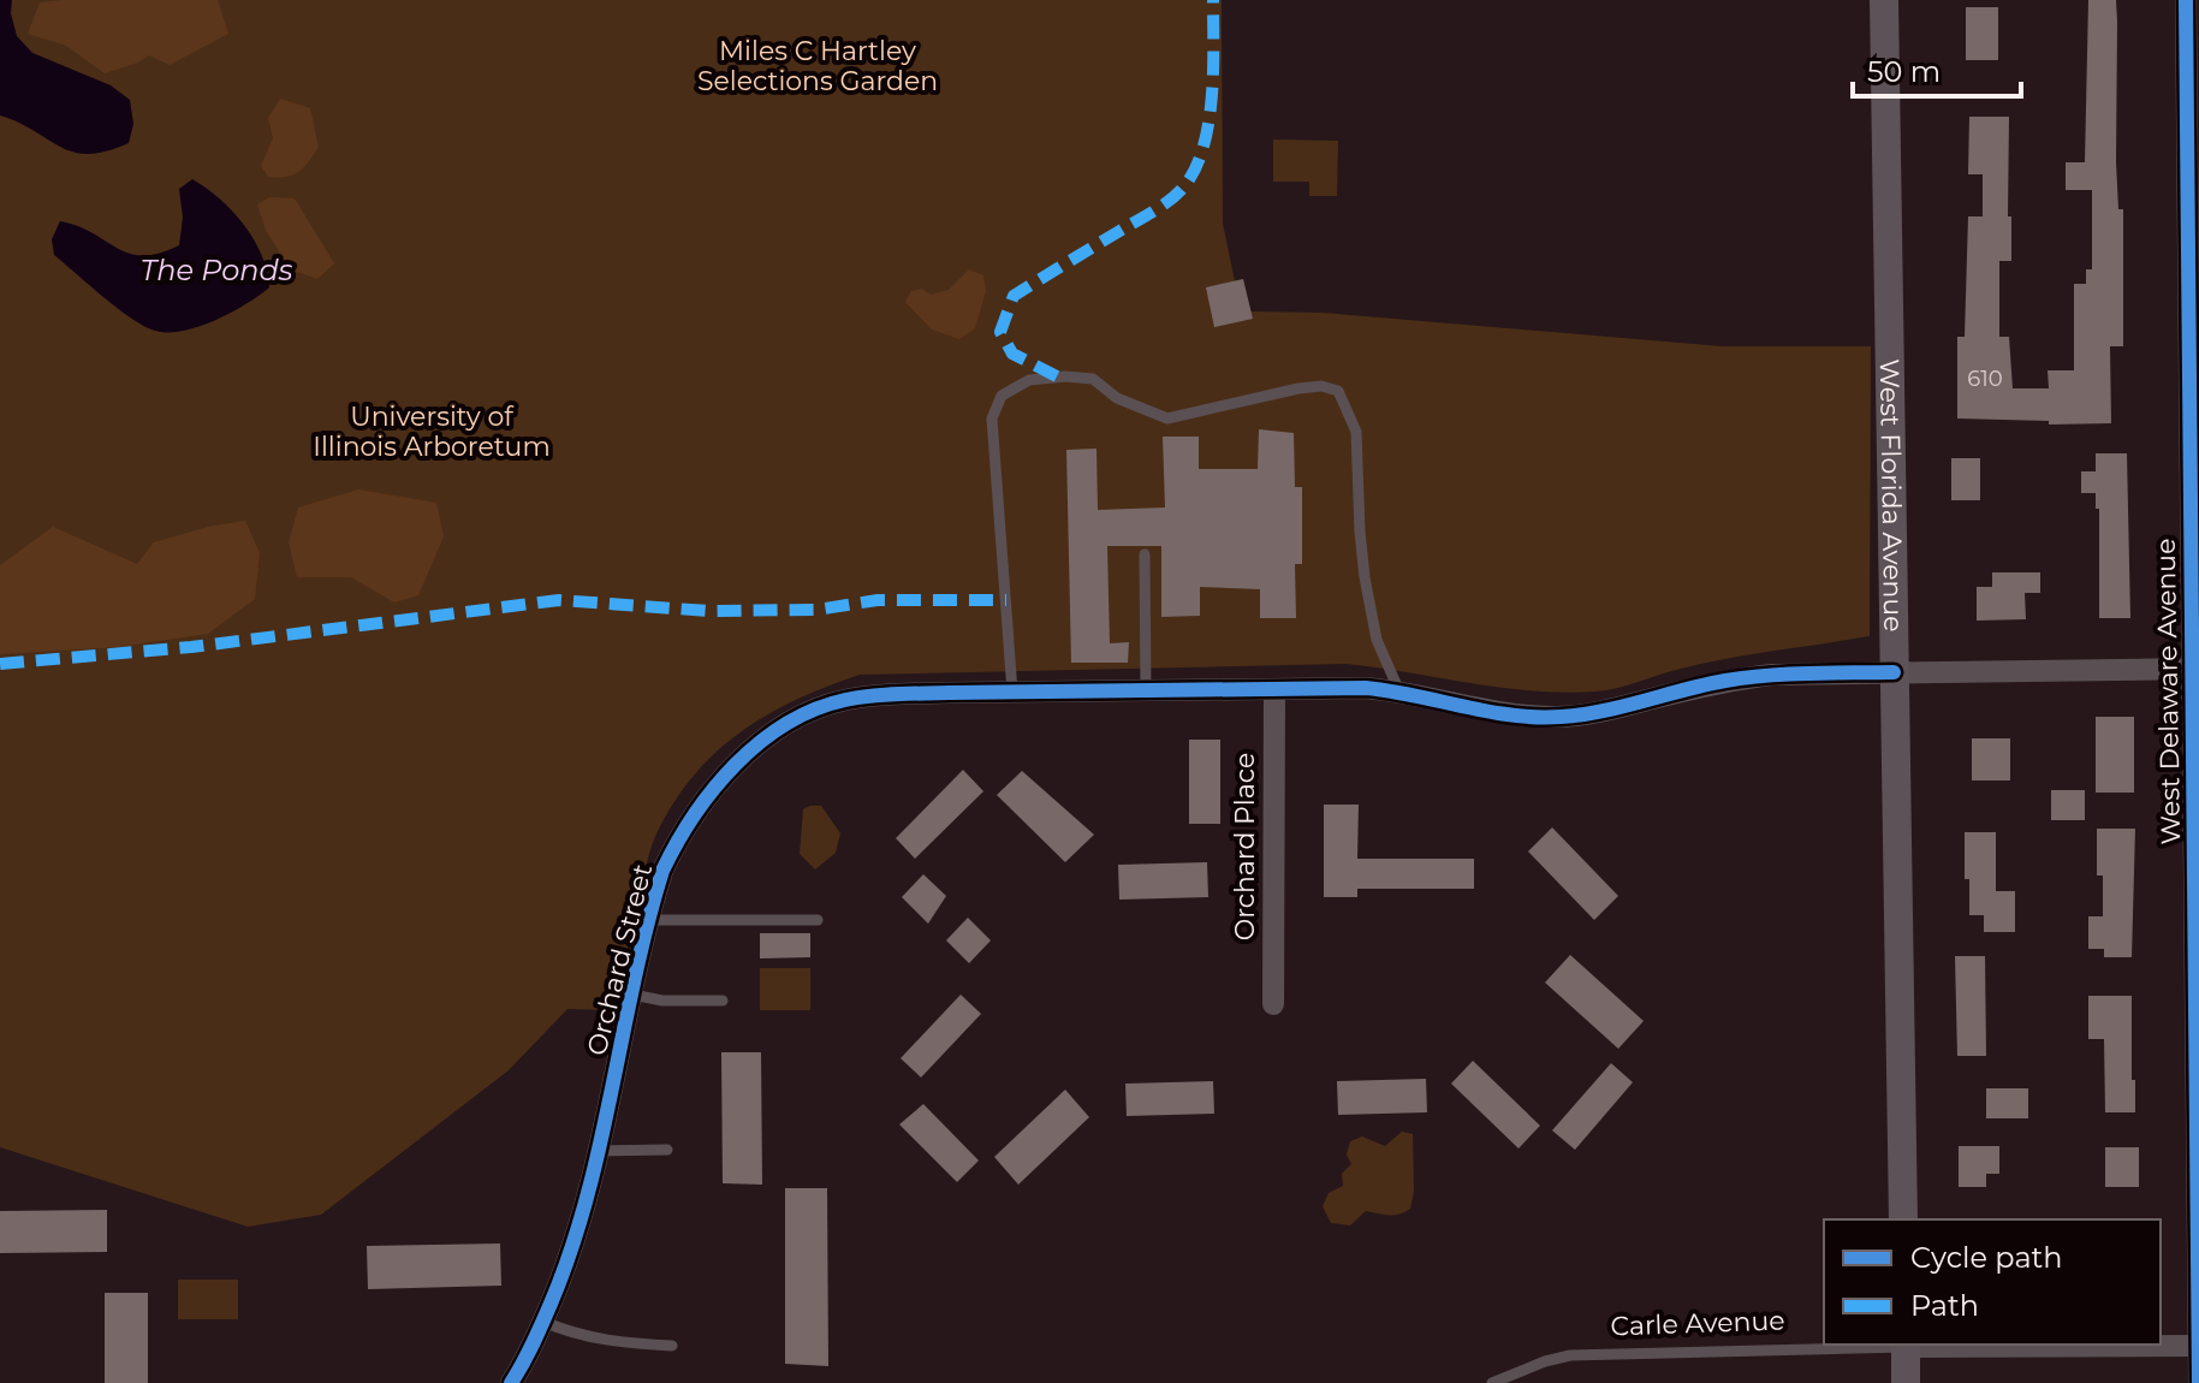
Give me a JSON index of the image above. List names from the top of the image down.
{
  "streets": {
    "main road": ["West Florida Avenue"],
    "street": [
      "West Delaware Avenue",
      "Orchard Place",
      "Orchard Street",
      "Carle Avenue"
    ]
  },
  "crossings": [
    ["West Florida Avenue", "Orchard Street"],
    ["West Delaware Avenue", "Orchard Street"],
    ["West Delaware Avenue", "Carle Avenue"],
    ["Orchard Place", "Orchard Street"]
  ],
  "water": ["The Ponds"],
  "parks": ["Miles C Hartley Selections Garden", "University of Illinois Arboretum"],
  "house_numbers": ["610"],
  "legend": ["Cycle path", "Path"],
  "scale_bar": "50 m"
}
